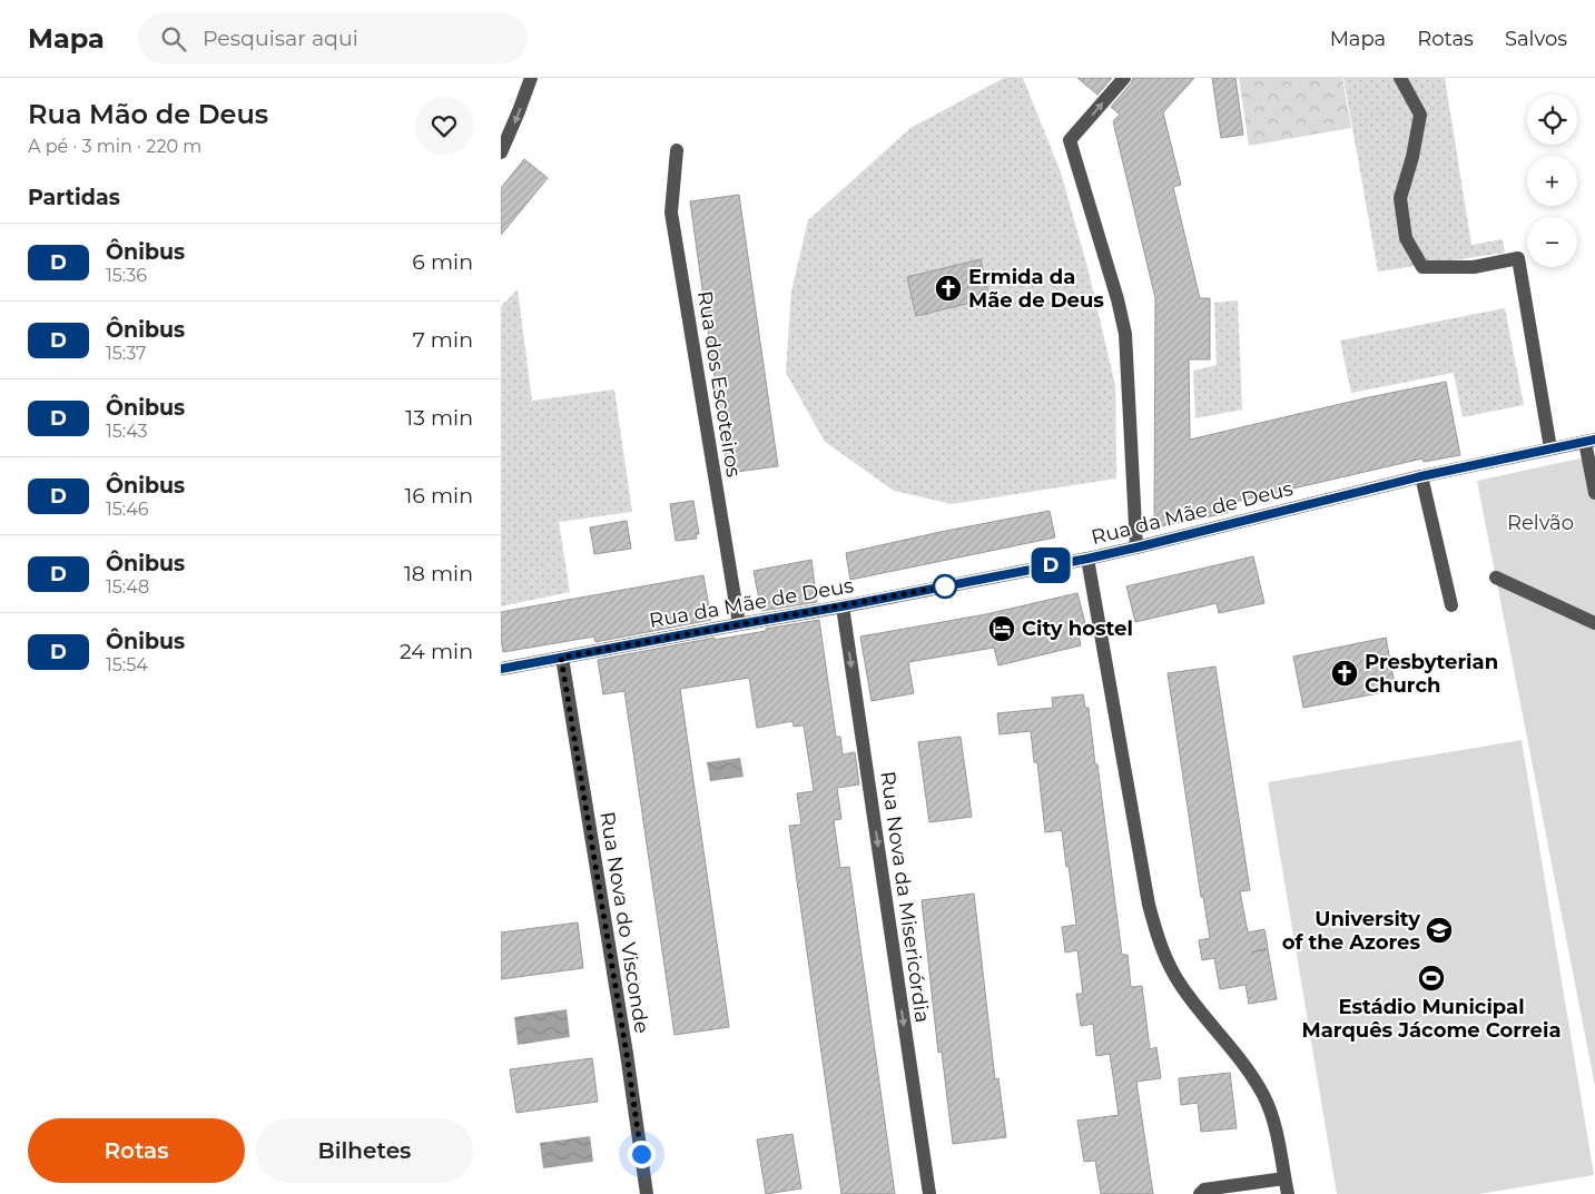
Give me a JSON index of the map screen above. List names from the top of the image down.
{
  "streets": {
    "street": [
      "Rua dos Escoteiros",
      "Rua da Mãe de Deus",
      "Rua Nova da Misericórdia",
      "Rua Nova do Visconde"
    ]
  },
  "crossings": [
    ["Rua dos Escoteiros", "Rua da Mãe de Deus"],
    ["Rua da Mãe de Deus", "Rua Nova da Misericórdia"],
    ["Rua da Mãe de Deus", "Rua Nova do Visconde"]
  ],
  "one_way": ["Rua Nova da Misericórdia"],
  "parks": ["Relvão"],
  "places": {
    "church": ["Ermida da Mãe de Deus", "Presbyterian Church"],
    "hotel": ["City hostel"],
    "school or university": ["University of the Azores"],
    "sports": ["Estádio Municipal Marquês Jácome Correia"]
  },
  "lines": ["bus line D"],
  "page": {
    "header": "Mapa",
    "search": "Pesquisar aqui",
    "nav": ["Mapa", "Rotas", "Salvos"],
    "heading": [
      ["Rua Mão de Deus", "A pé · 3 min · 220 m"],
      "Partidas"
    ],
    "on_map": "D",
    "map_buttons": ["+", "−"],
    "list": [
      {
        "mark": "D",
        "name": "Ônibus",
        "note": "15:36",
        "value": "6 min"
      },
      {
        "mark": "D",
        "name": "Ônibus",
        "note": "15:37",
        "value": "7 min"
      },
      {
        "mark": "D",
        "name": "Ônibus",
        "note": "15:43",
        "value": "13 min"
      },
      {
        "mark": "D",
        "name": "Ônibus",
        "note": "15:46",
        "value": "16 min"
      },
      {
        "mark": "D",
        "name": "Ônibus",
        "note": "15:48",
        "value": "18 min"
      },
      {
        "mark": "D",
        "name": "Ônibus",
        "note": "15:54",
        "value": "24 min"
      }
    ],
    "buttons": ["Rotas", "Bilhetes"]
  }
}
